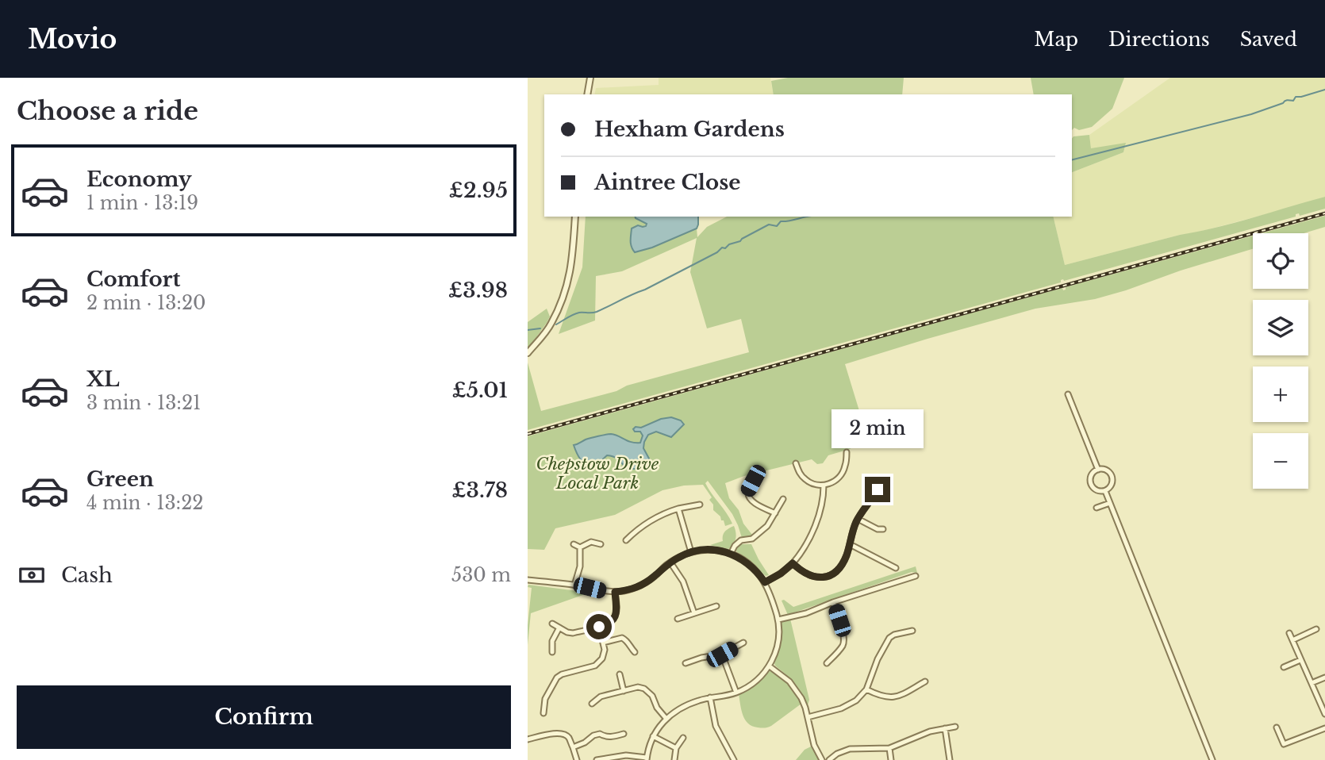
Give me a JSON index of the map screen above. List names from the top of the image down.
{
  "parks": ["Chepstow Drive Local Park"],
  "page": {
    "header": "Movio",
    "nav": ["Map", "Directions", "Saved"],
    "heading": "Choose a ride",
    "banner": ["Hexham Gardens", "Aintree Close"],
    "list": [
      {
        "name": "Economy",
        "note": "1 min · 13:19",
        "value": "£2.95"
      },
      {
        "name": "Comfort",
        "note": "2 min · 13:20",
        "value": "£3.98"
      },
      {
        "name": "XL",
        "note": "3 min · 13:21",
        "value": "£5.01"
      },
      {
        "name": "Green",
        "note": "4 min · 13:22",
        "value": "£3.78"
      }
    ],
    "map_buttons": ["+", "−"],
    "bubble": "2 min",
    "pay": ["Cash", "530 m"],
    "buttons": "Confirm"
  }
}
